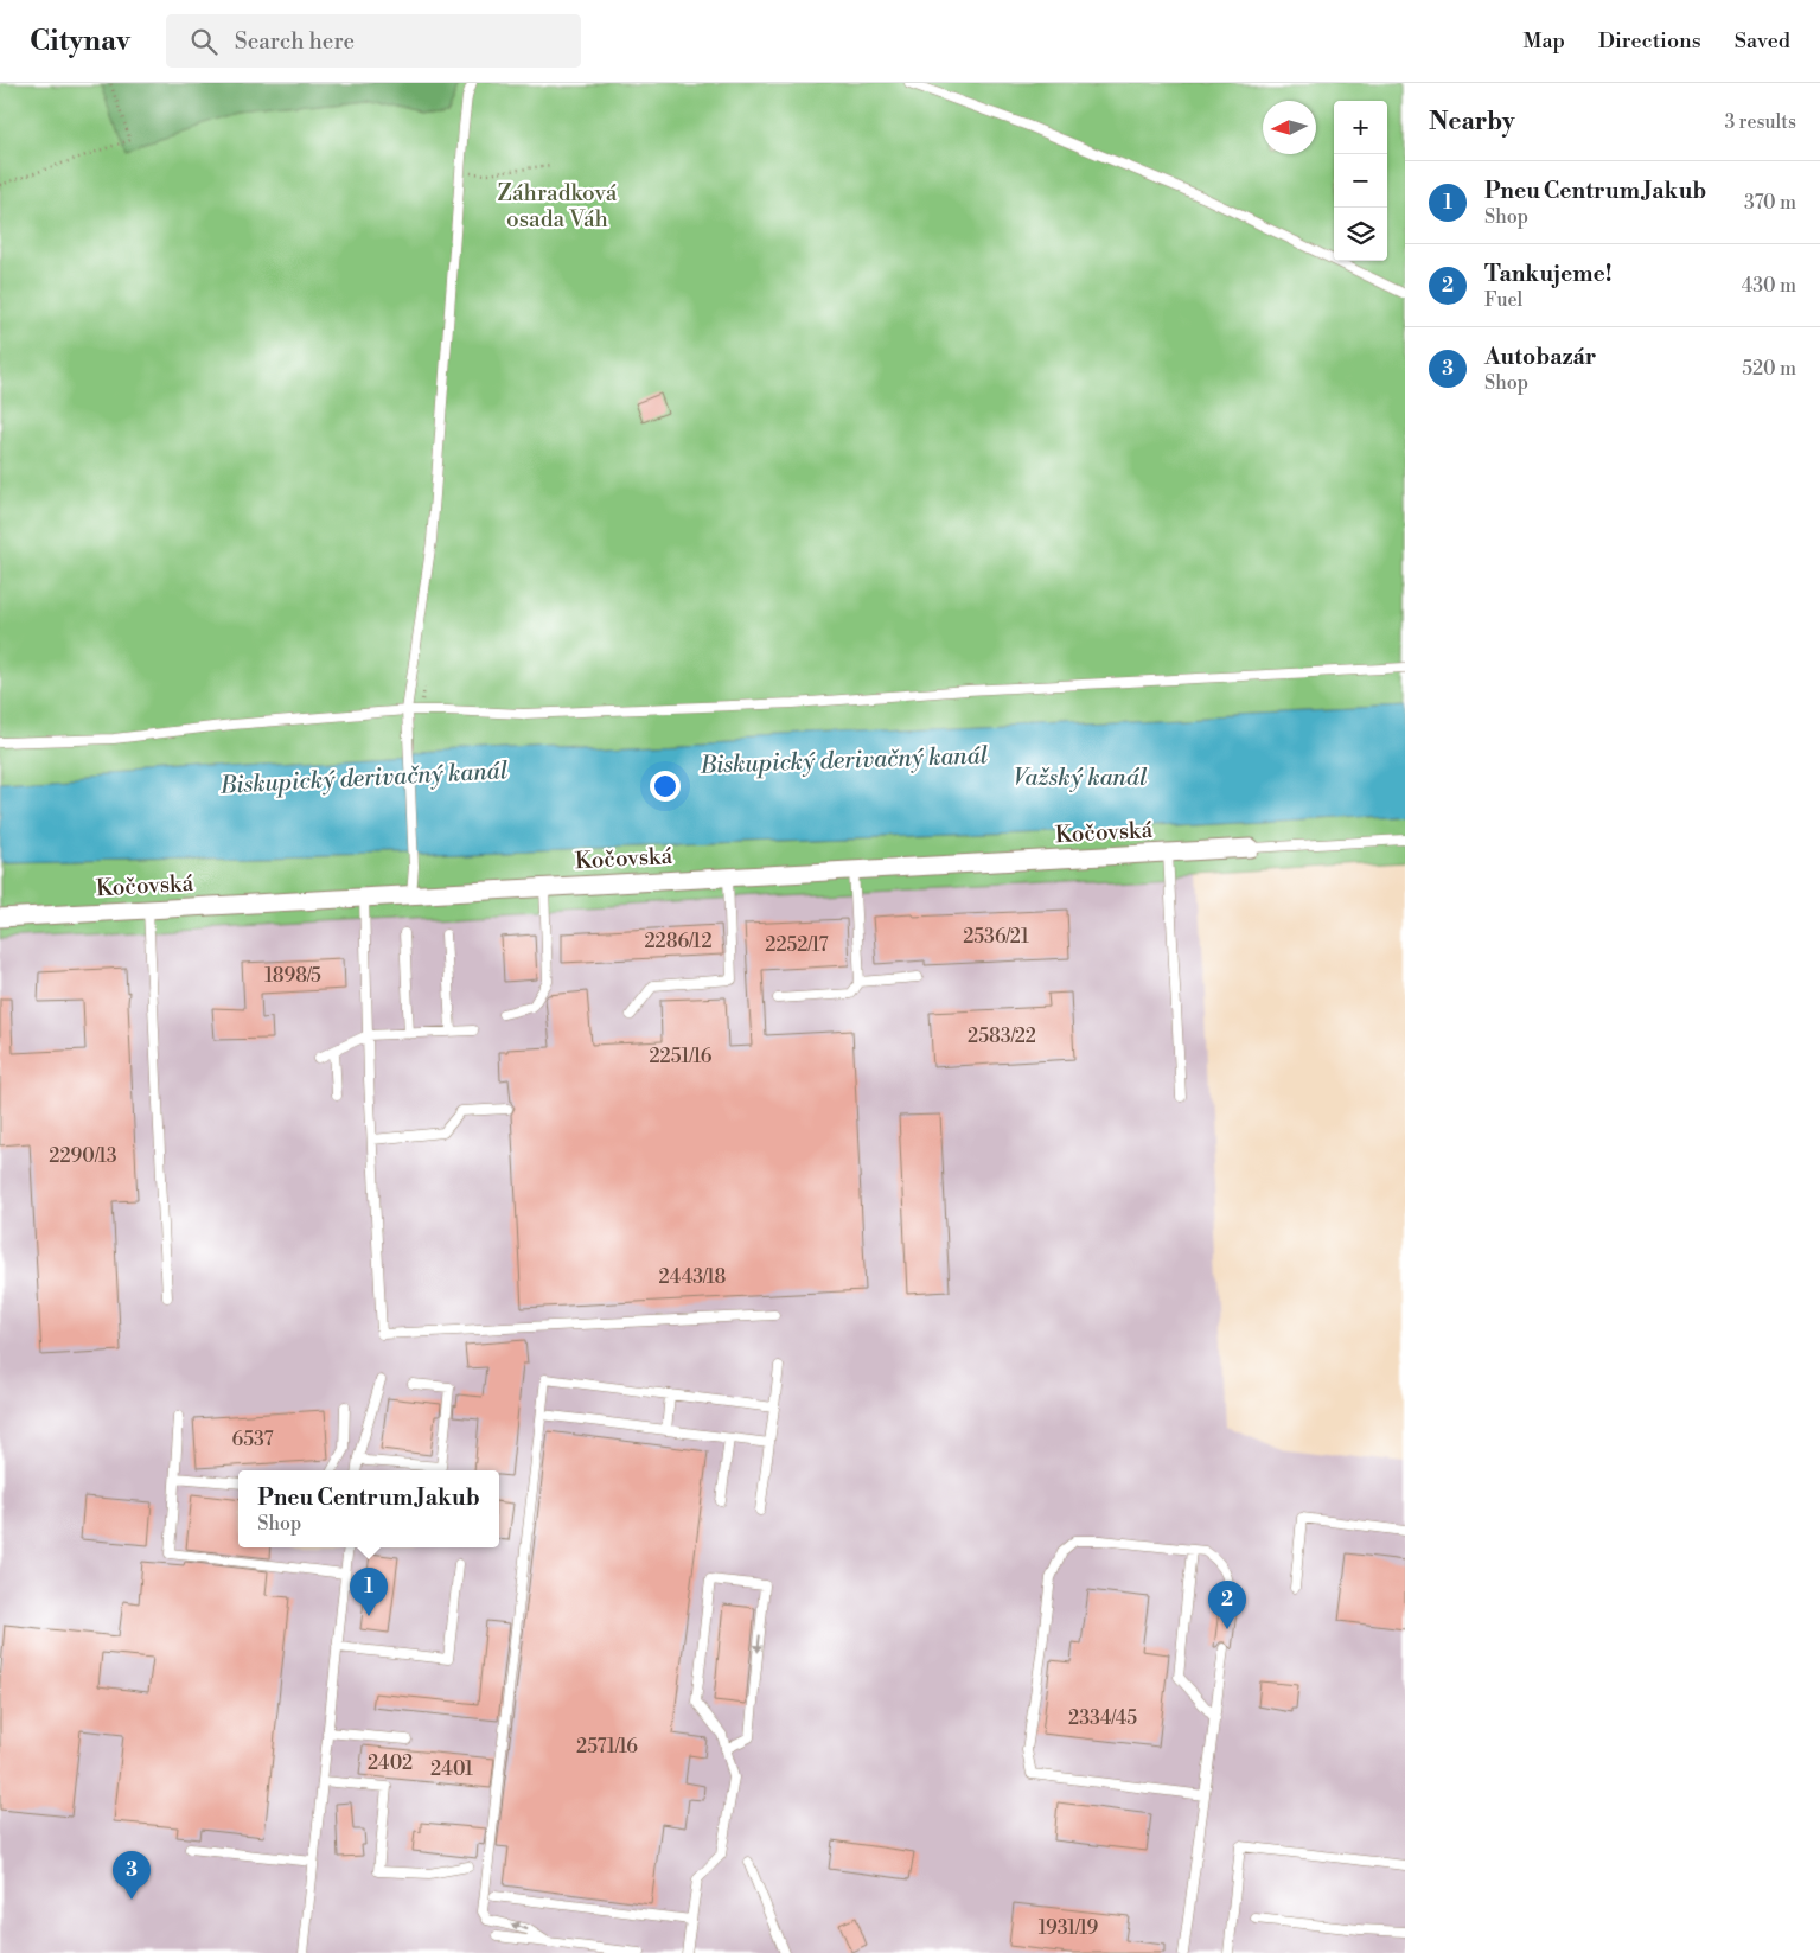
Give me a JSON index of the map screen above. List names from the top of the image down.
{
  "streets": {
    "street": ["Kočovská"]
  },
  "water": ["Biskupický derivačný kanál", "Važský kanál"],
  "parks": ["Záhradková osada Váh"],
  "house_numbers": [
    "2536/21",
    "2286/12",
    "2252/17",
    "1898/5",
    "2583/22",
    "2251/16",
    "2290/13",
    "2443/18",
    "6537",
    "2334/45",
    "2571/16",
    "2402",
    "2401",
    "1931/19"
  ],
  "north": "left",
  "page": {
    "header": "Citynav",
    "search": "Search here",
    "nav": ["Map", "Directions", "Saved"],
    "heading": ["Nearby", "3 results"],
    "map_buttons": ["+", "−"],
    "list": [
      {
        "mark": "1",
        "name": "Pneu Centrum Jakub",
        "note": "Shop",
        "value": "370 m"
      },
      {
        "mark": "2",
        "name": "Tankujeme!",
        "note": "Fuel",
        "value": "430 m"
      },
      {
        "mark": "3",
        "name": "Autobazár",
        "note": "Shop",
        "value": "520 m"
      }
    ],
    "popup": ["Pneu Centrum Jakub", "Shop"],
    "pins": ["1", "2", "3"]
  }
}
